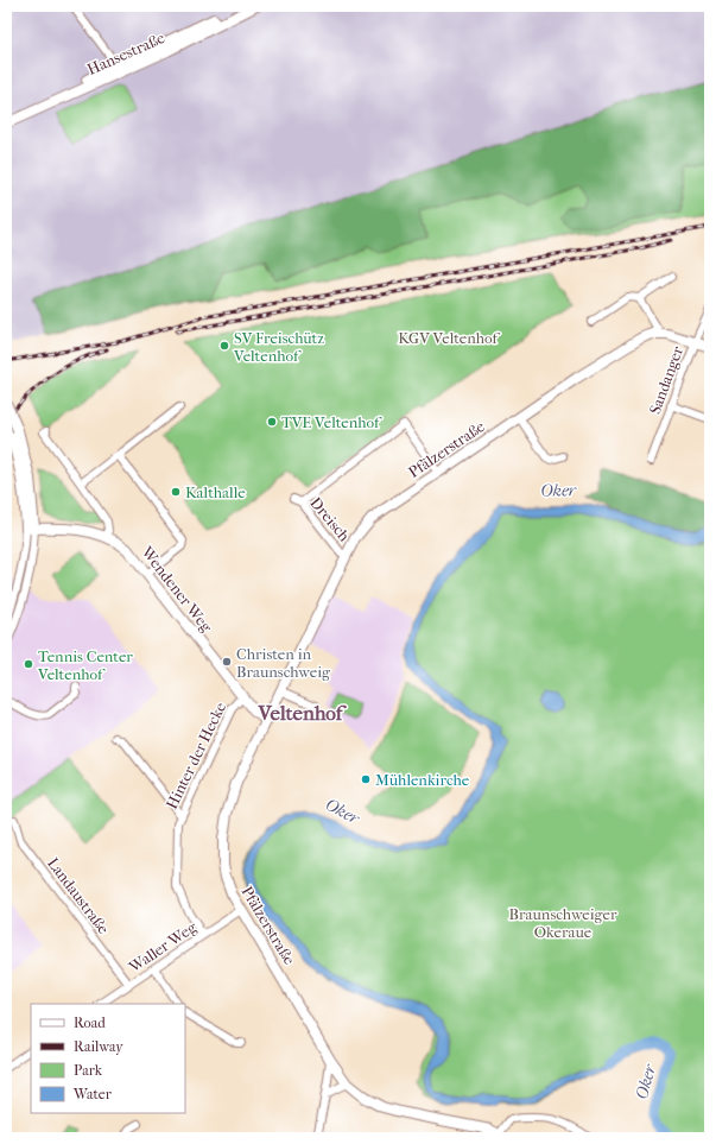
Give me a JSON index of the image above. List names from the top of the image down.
{
  "streets": {
    "street": [
      "Hansestraße",
      "Sandanger",
      "Pfälzerstraße",
      "Dreisch",
      "Wendener Weg",
      "Hinter der Hecke",
      "Landaustraße",
      "Waller Weg"
    ]
  },
  "crossings": [
    ["Pfälzerstraße", "Dreisch"],
    ["Pfälzerstraße", "Wendener Weg"],
    ["Pfälzerstraße", "Waller Weg"],
    ["Wendener Weg", "Hinter der Hecke"],
    ["Hinter der Hecke", "Waller Weg"],
    ["Landaustraße", "Waller Weg"]
  ],
  "districts": ["Veltenhof"],
  "water": ["Oker"],
  "parks": ["KGV Veltenhof", "Braunschweiger Okeraue"],
  "places": [
    "SV Freischütz Veltenhof",
    "TVE Veltenhof",
    "Kalthalle",
    "Christen in Braunschweig",
    "Tennis Center Veltenhof",
    "Mühlenkirche"
  ],
  "legend": [
    "Road",
    "Railway",
    "Park",
    "Water"
  ]
}
